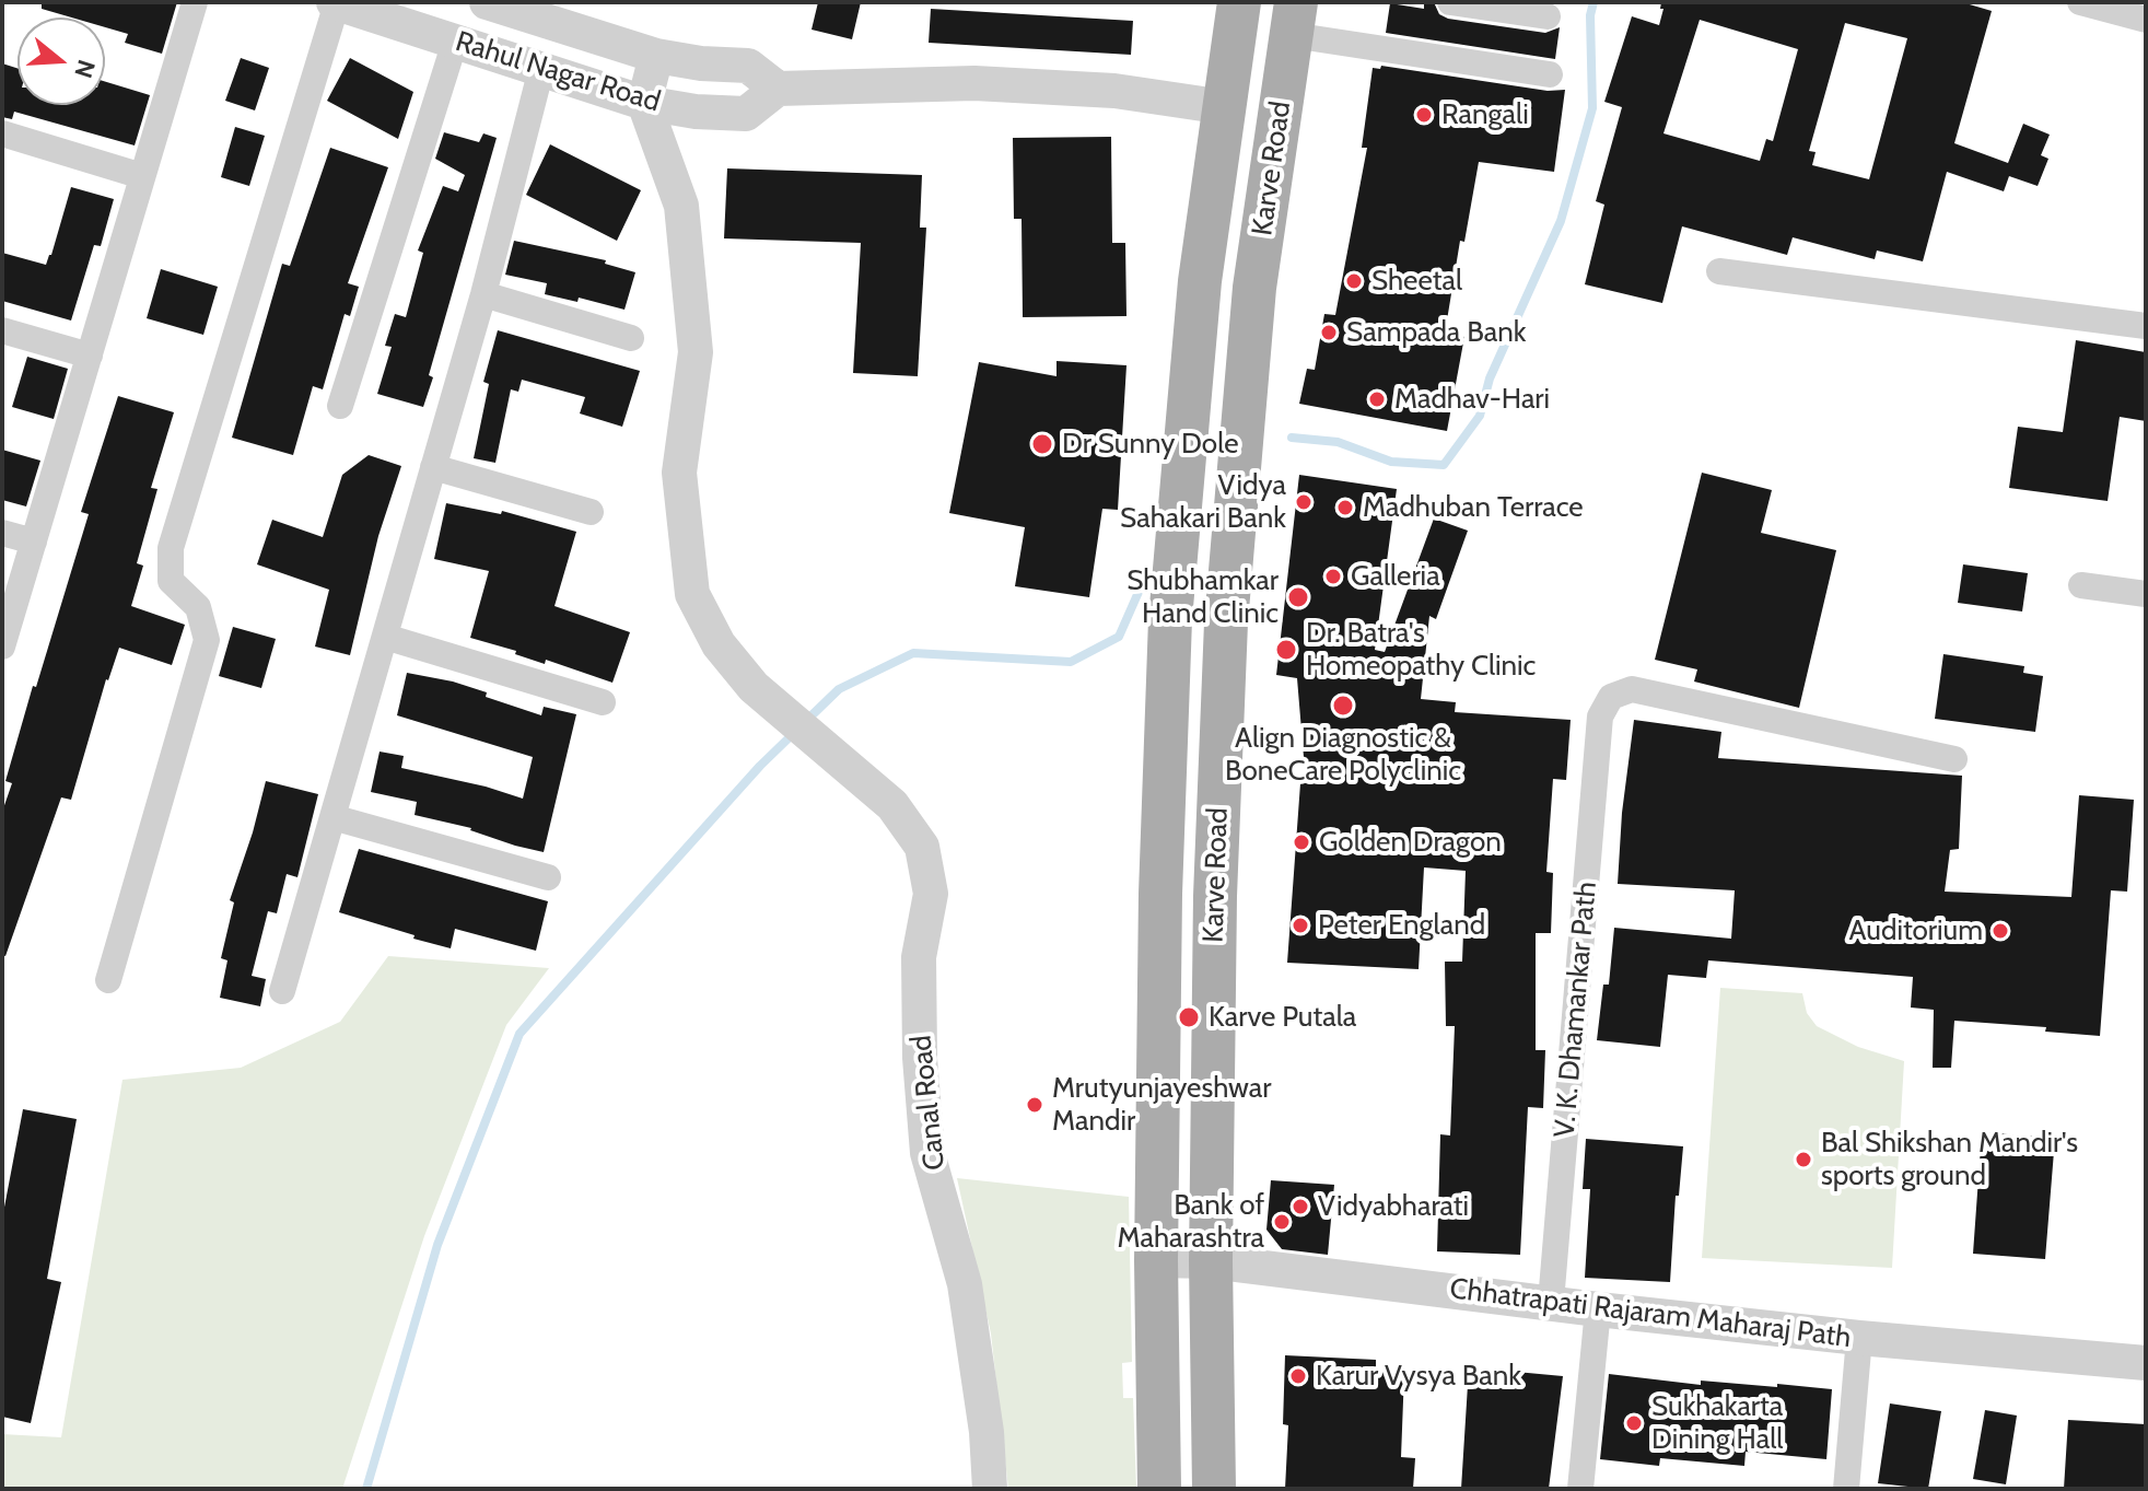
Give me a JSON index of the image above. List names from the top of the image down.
{
  "streets": {
    "main road": ["Karve Road"],
    "street": [
      "Rahul Nagar Road",
      "V. K. Dhamankar Path",
      "Canal Road",
      "Chhatrapati Rajaram Maharaj Path"
    ]
  },
  "crossings": [
    ["Rahul Nagar Road", "Canal Road"],
    ["Karve Road", "Chhatrapati Rajaram Maharaj Path"],
    ["V. K. Dhamankar Path", "Chhatrapati Rajaram Maharaj Path"]
  ],
  "places": [
    "Rangali",
    "Sheetal",
    "Sampada Bank",
    "Madhav-Hari",
    "Dr Sunny Dole",
    "Vidya Sahakari Bank",
    "Madhuban Terrace",
    "Galleria",
    "Shubhamkar Hand Clinic",
    "Dr. Batra's Homeopathy Clinic",
    "Align Diagnostic & BoneCare Polyclinic",
    "Golden Dragon",
    "Peter England",
    "Auditorium",
    "Karve Putala",
    "Mrutyunjayeshwar Mandir",
    "Bal Shikshan Mandir's sports ground",
    "Vidyabharati",
    "Bank of Maharashtra",
    "Karur Vysya Bank",
    "Sukhakarta Dining Hall"
  ],
  "north": "right"
}
